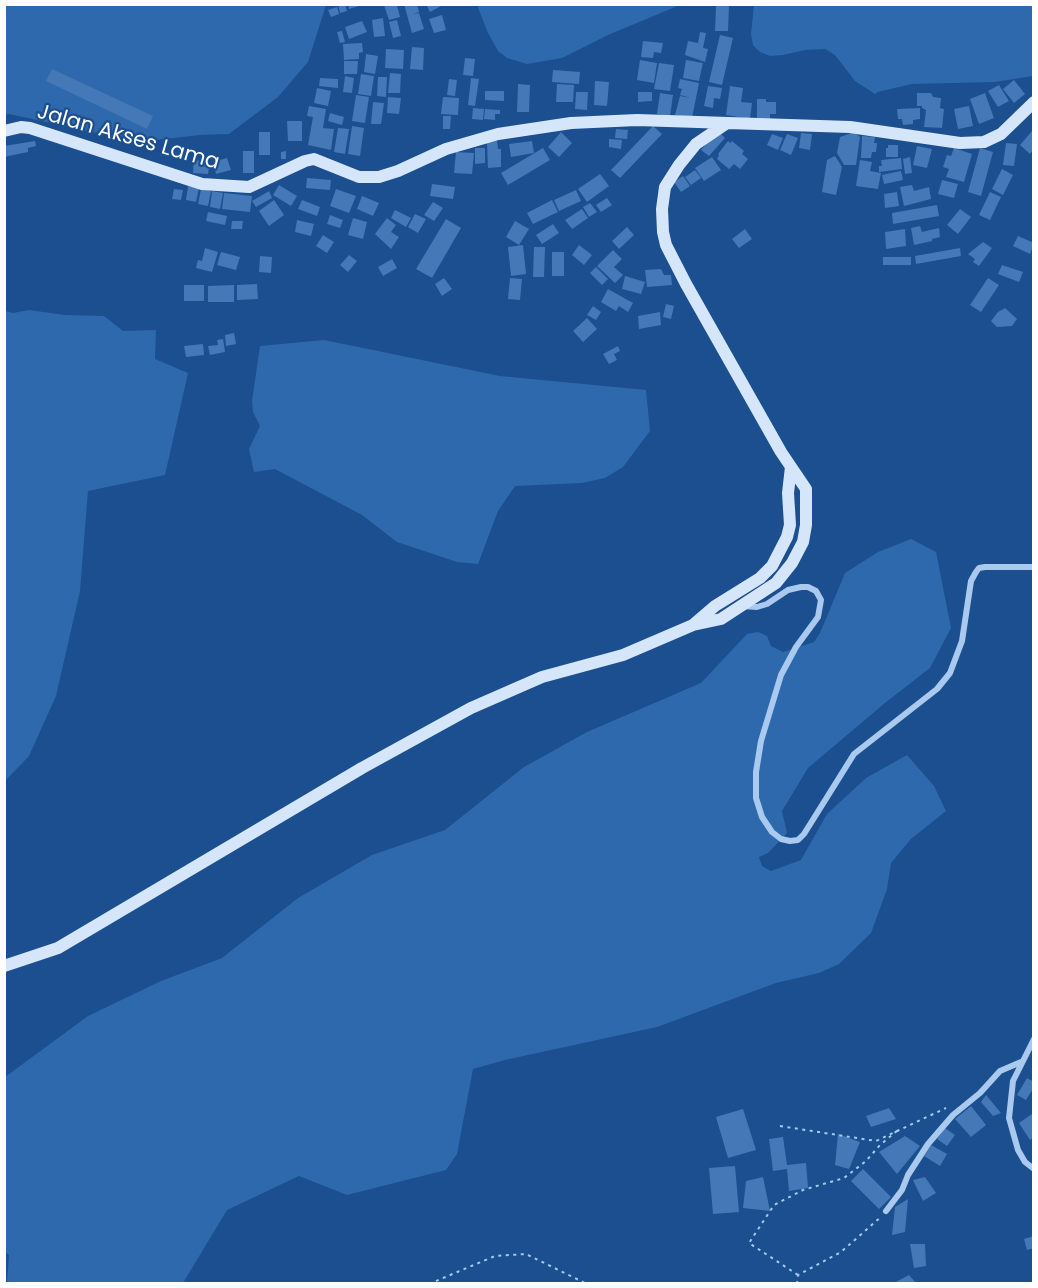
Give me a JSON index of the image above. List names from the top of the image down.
{
  "streets": {
    "main road": ["Jalan Akses Lama"]
  }
}
